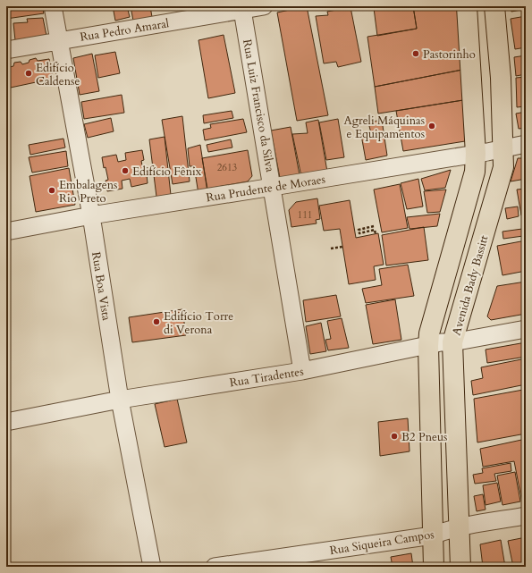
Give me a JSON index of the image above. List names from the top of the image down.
{
  "streets": {
    "main road": ["Avenida Bady Bassitt"],
    "street": [
      "Rua Pedro Amaral",
      "Rua Luiz Francisco da Silva",
      "Rua Prudente de Moraes",
      "Rua Boa Vista",
      "Rua Tiradentes",
      "Rua Siqueira Campos"
    ]
  },
  "crossings": [
    ["Rua Pedro Amaral", "Rua Luiz Francisco da Silva"],
    ["Rua Pedro Amaral", "Rua Boa Vista"],
    ["Rua Luiz Francisco da Silva", "Rua Prudente de Moraes"],
    ["Rua Luiz Francisco da Silva", "Rua Tiradentes"],
    ["Rua Prudente de Moraes", "Avenida Bady Bassitt"],
    ["Rua Prudente de Moraes", "Rua Boa Vista"],
    ["Avenida Bady Bassitt", "Rua Tiradentes"],
    ["Avenida Bady Bassitt", "Rua Siqueira Campos"],
    ["Rua Boa Vista", "Rua Tiradentes"]
  ],
  "places": [
    "Pastorinho",
    "Edifício Caldense",
    "Agreli Máquinas e Equipamentos",
    "Edifício Fênix",
    "Embalagens Rio Preto",
    "Edifício Torre di Verona",
    "B2 Pneus"
  ],
  "house_numbers": ["2613", "111"]
}
